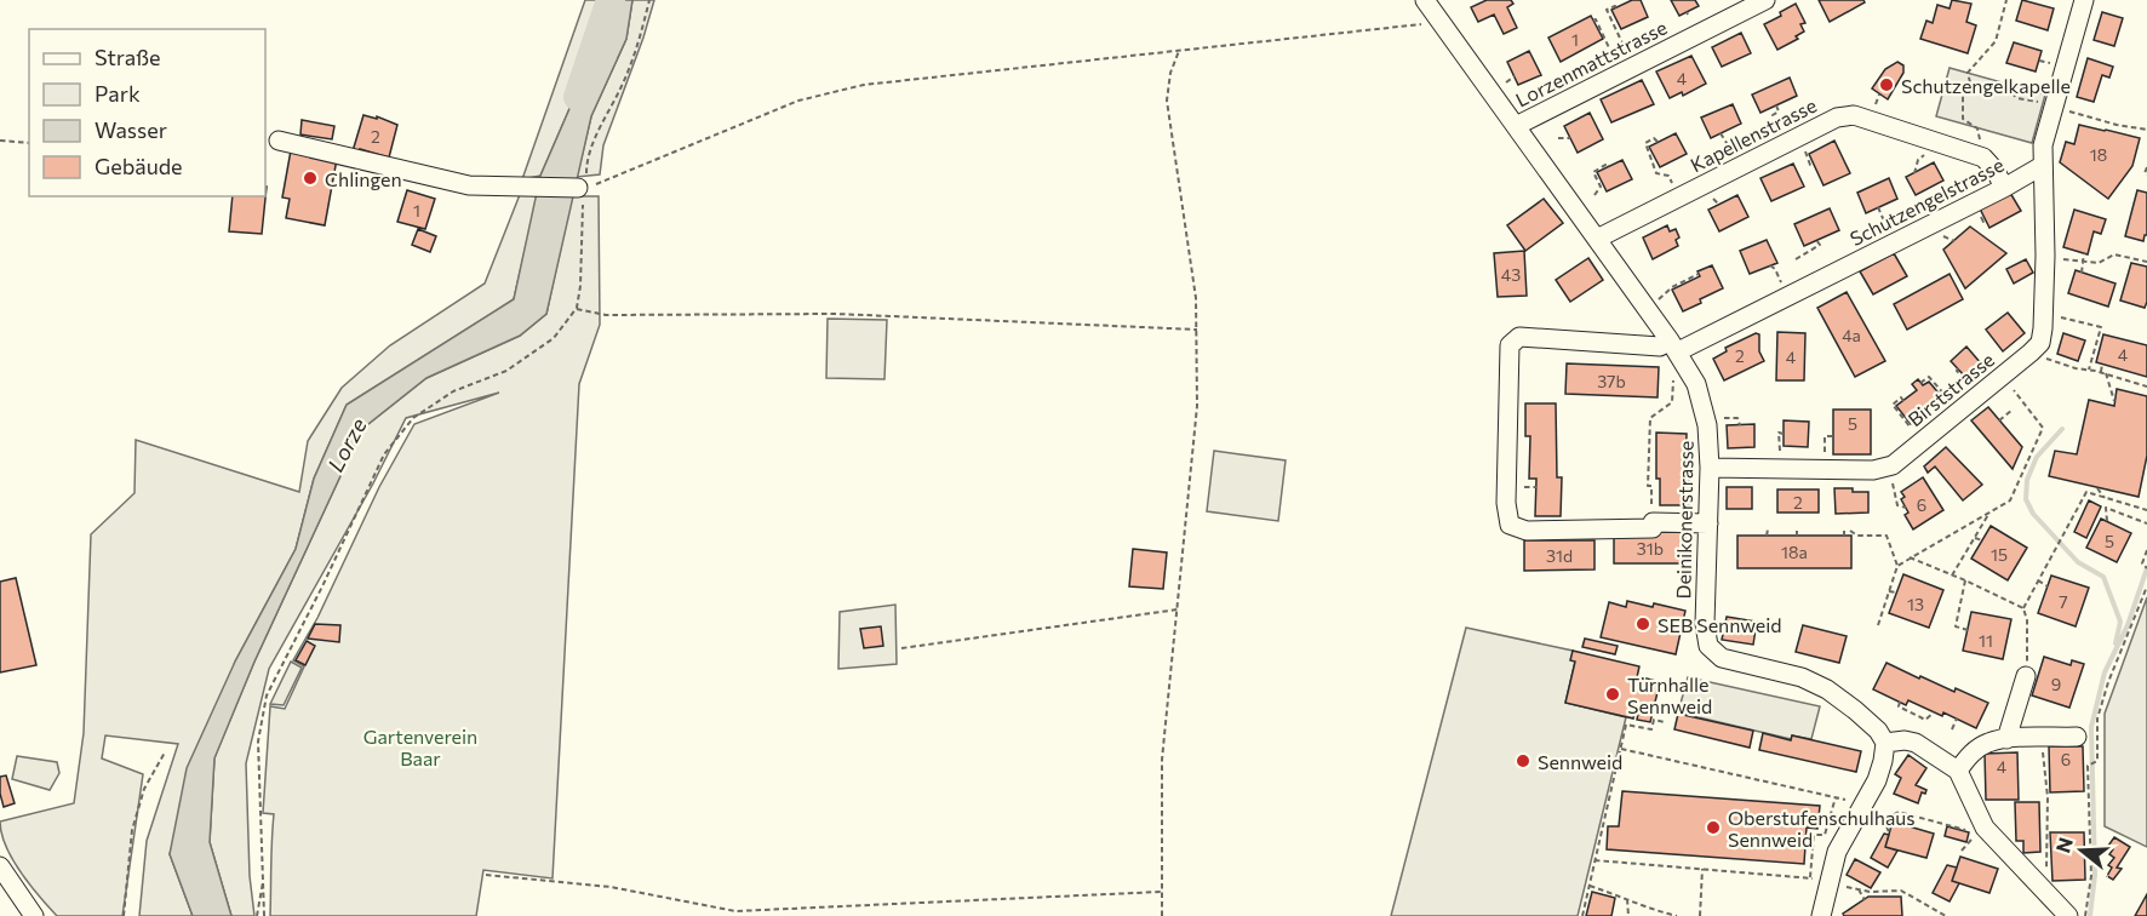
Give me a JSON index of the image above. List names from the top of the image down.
{
  "streets": {
    "street": [
      "Lorzenmattstrasse",
      "Kapellenstrasse",
      "Schutzengelstrasse",
      "Birststrasse",
      "Deinikonerstrasse"
    ]
  },
  "crossings": [
    ["Lorzenmattstrasse", "Deinikonerstrasse"],
    ["Kapellenstrasse", "Schutzengelstrasse"],
    ["Kapellenstrasse", "Deinikonerstrasse"],
    ["Schutzengelstrasse", "Birststrasse"],
    ["Schutzengelstrasse", "Deinikonerstrasse"],
    ["Birststrasse", "Deinikonerstrasse"]
  ],
  "water": ["Lorze"],
  "parks": ["Gartenverein Baar"],
  "places": [
    "Schutzengelkapelle",
    "Chlingen",
    "SEB Sennweid",
    "Turnhalle Sennweid",
    "Sennweid",
    "Oberstufenschulhaus Sennweid"
  ],
  "house_numbers": [
    "1",
    "4",
    "2",
    "18",
    "1",
    "43",
    "4a",
    "4",
    "2",
    "4",
    "37b",
    "5",
    "2",
    "6",
    "5",
    "31b",
    "18a",
    "15",
    "31d",
    "7",
    "13",
    "11",
    "9",
    "6",
    "4"
  ],
  "legend": [
    "Straße",
    "Park",
    "Wasser",
    "Gebäude"
  ],
  "north": "left"
}
